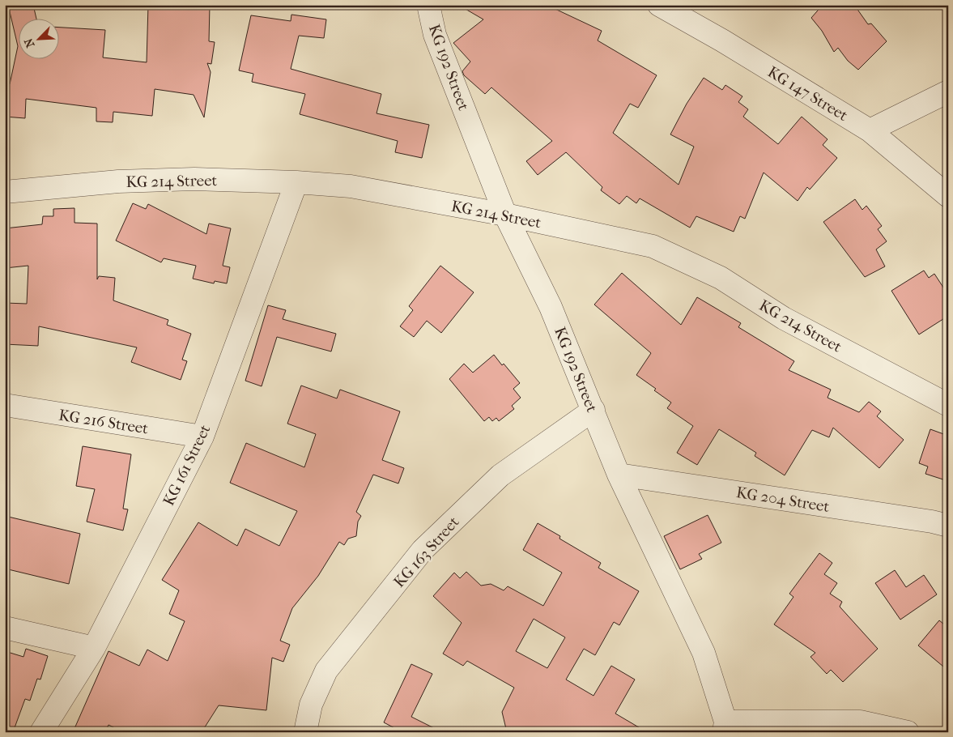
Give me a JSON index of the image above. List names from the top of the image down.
{
  "streets": {
    "street": [
      "KG 192 Street",
      "KG 147 Street",
      "KG 214 Street",
      "KG 216 Street",
      "KG 161 Street",
      "KG 204 Street",
      "KG 163 Street"
    ]
  },
  "crossings": [
    ["KG 192 Street", "KG 214 Street"],
    ["KG 192 Street", "KG 204 Street"],
    ["KG 192 Street", "KG 163 Street"],
    ["KG 214 Street", "KG 161 Street"],
    ["KG 216 Street", "KG 161 Street"]
  ],
  "north": "bottom left"
}
